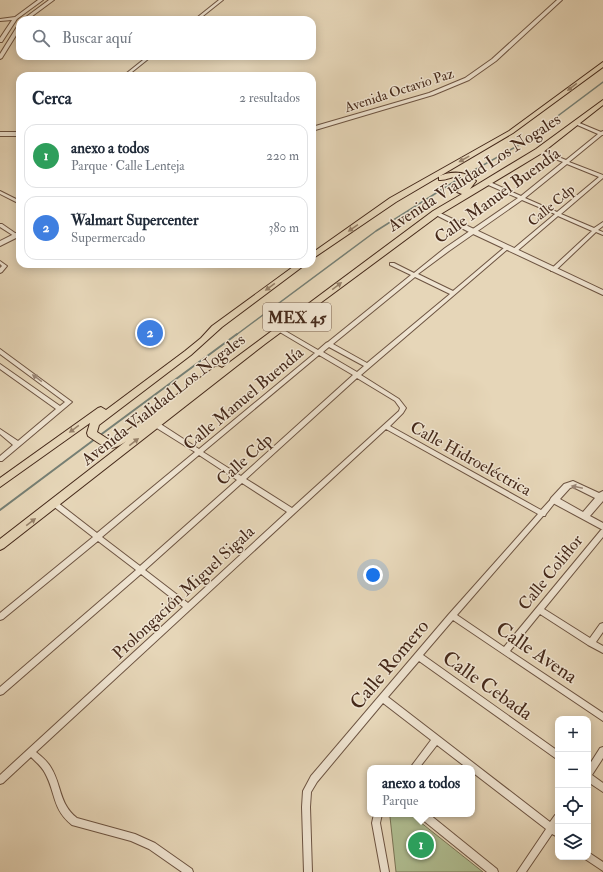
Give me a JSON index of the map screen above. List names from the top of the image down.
{
  "streets": {
    "highway": ["Avenida Vialidad Los Nogales", "MEX 45"],
    "street": [
      "Avenida Octavio Paz",
      "Calle Manuel Buendía",
      "Calle Cdp",
      "Calle Hidroeléctrica",
      "Calle Coliflor",
      "Prolongación Miguel Sigala",
      "Calle Avena",
      "Calle Romero",
      "Calle Cebada"
    ]
  },
  "crossings": [
    ["Calle Cdp", "Prolongación Miguel Sigala"],
    ["Calle Hidroeléctrica", "Prolongación Miguel Sigala"],
    ["Calle Hidroeléctrica", "Calle Romero"],
    ["Calle Coliflor", "Calle Avena"],
    ["Calle Avena", "Calle Romero"],
    ["Calle Romero", "Calle Cebada"]
  ],
  "page": {
    "search": "Buscar aquí",
    "heading": ["Cerca", "2 resultados"],
    "list": [
      {
        "mark": "1",
        "name": "anexo a todos",
        "note": "Parque · Calle Lenteja",
        "value": "220 m"
      },
      {
        "mark": "2",
        "name": "Walmart Supercenter",
        "note": "Supermercado",
        "value": "380 m"
      }
    ],
    "pins": ["2", "1"],
    "map_buttons": ["+", "−"],
    "popup": ["anexo a todos", "Parque"]
  }
}
